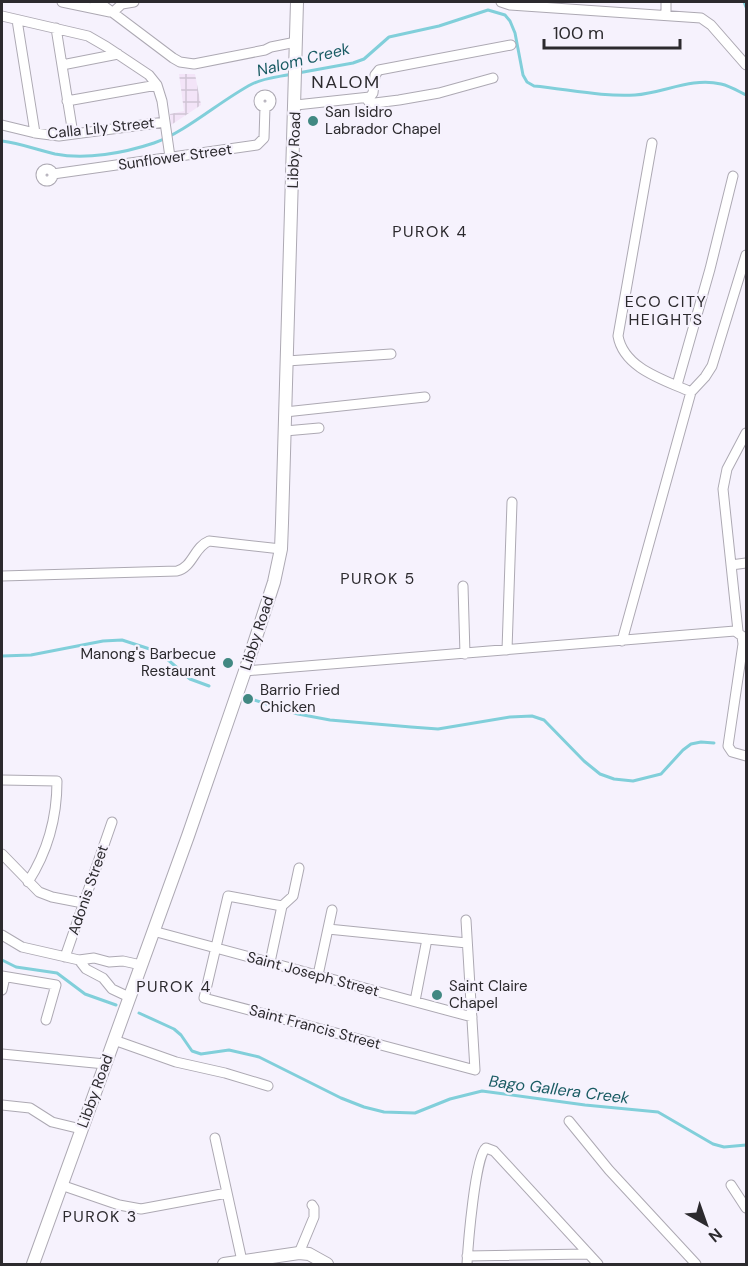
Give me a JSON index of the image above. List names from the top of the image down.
{
  "streets": {
    "main road": ["Libby Road"],
    "street": [
      "Calla Lily Street",
      "Sunflower Street",
      "Adonis Street",
      "Saint Joseph Street",
      "Saint Francis Street"
    ]
  },
  "crossings": [
    ["Libby Road", "Saint Joseph Street"],
    ["Saint Joseph Street", "Saint Francis Street"]
  ],
  "districts": [
    "NALOM",
    "PUROK 4",
    "ECO CITY HEIGHTS",
    "PUROK 5",
    "PUROK 4",
    "PUROK 3"
  ],
  "water": ["Nalom Creek", "Bago Gallera Creek"],
  "places": [
    "San Isidro Labrador Chapel",
    "Manong's Barbecue Restaurant",
    "Barrio Fried Chicken",
    "Saint Claire Chapel"
  ],
  "scale_bar": "100 m",
  "north": "bottom right"
}
